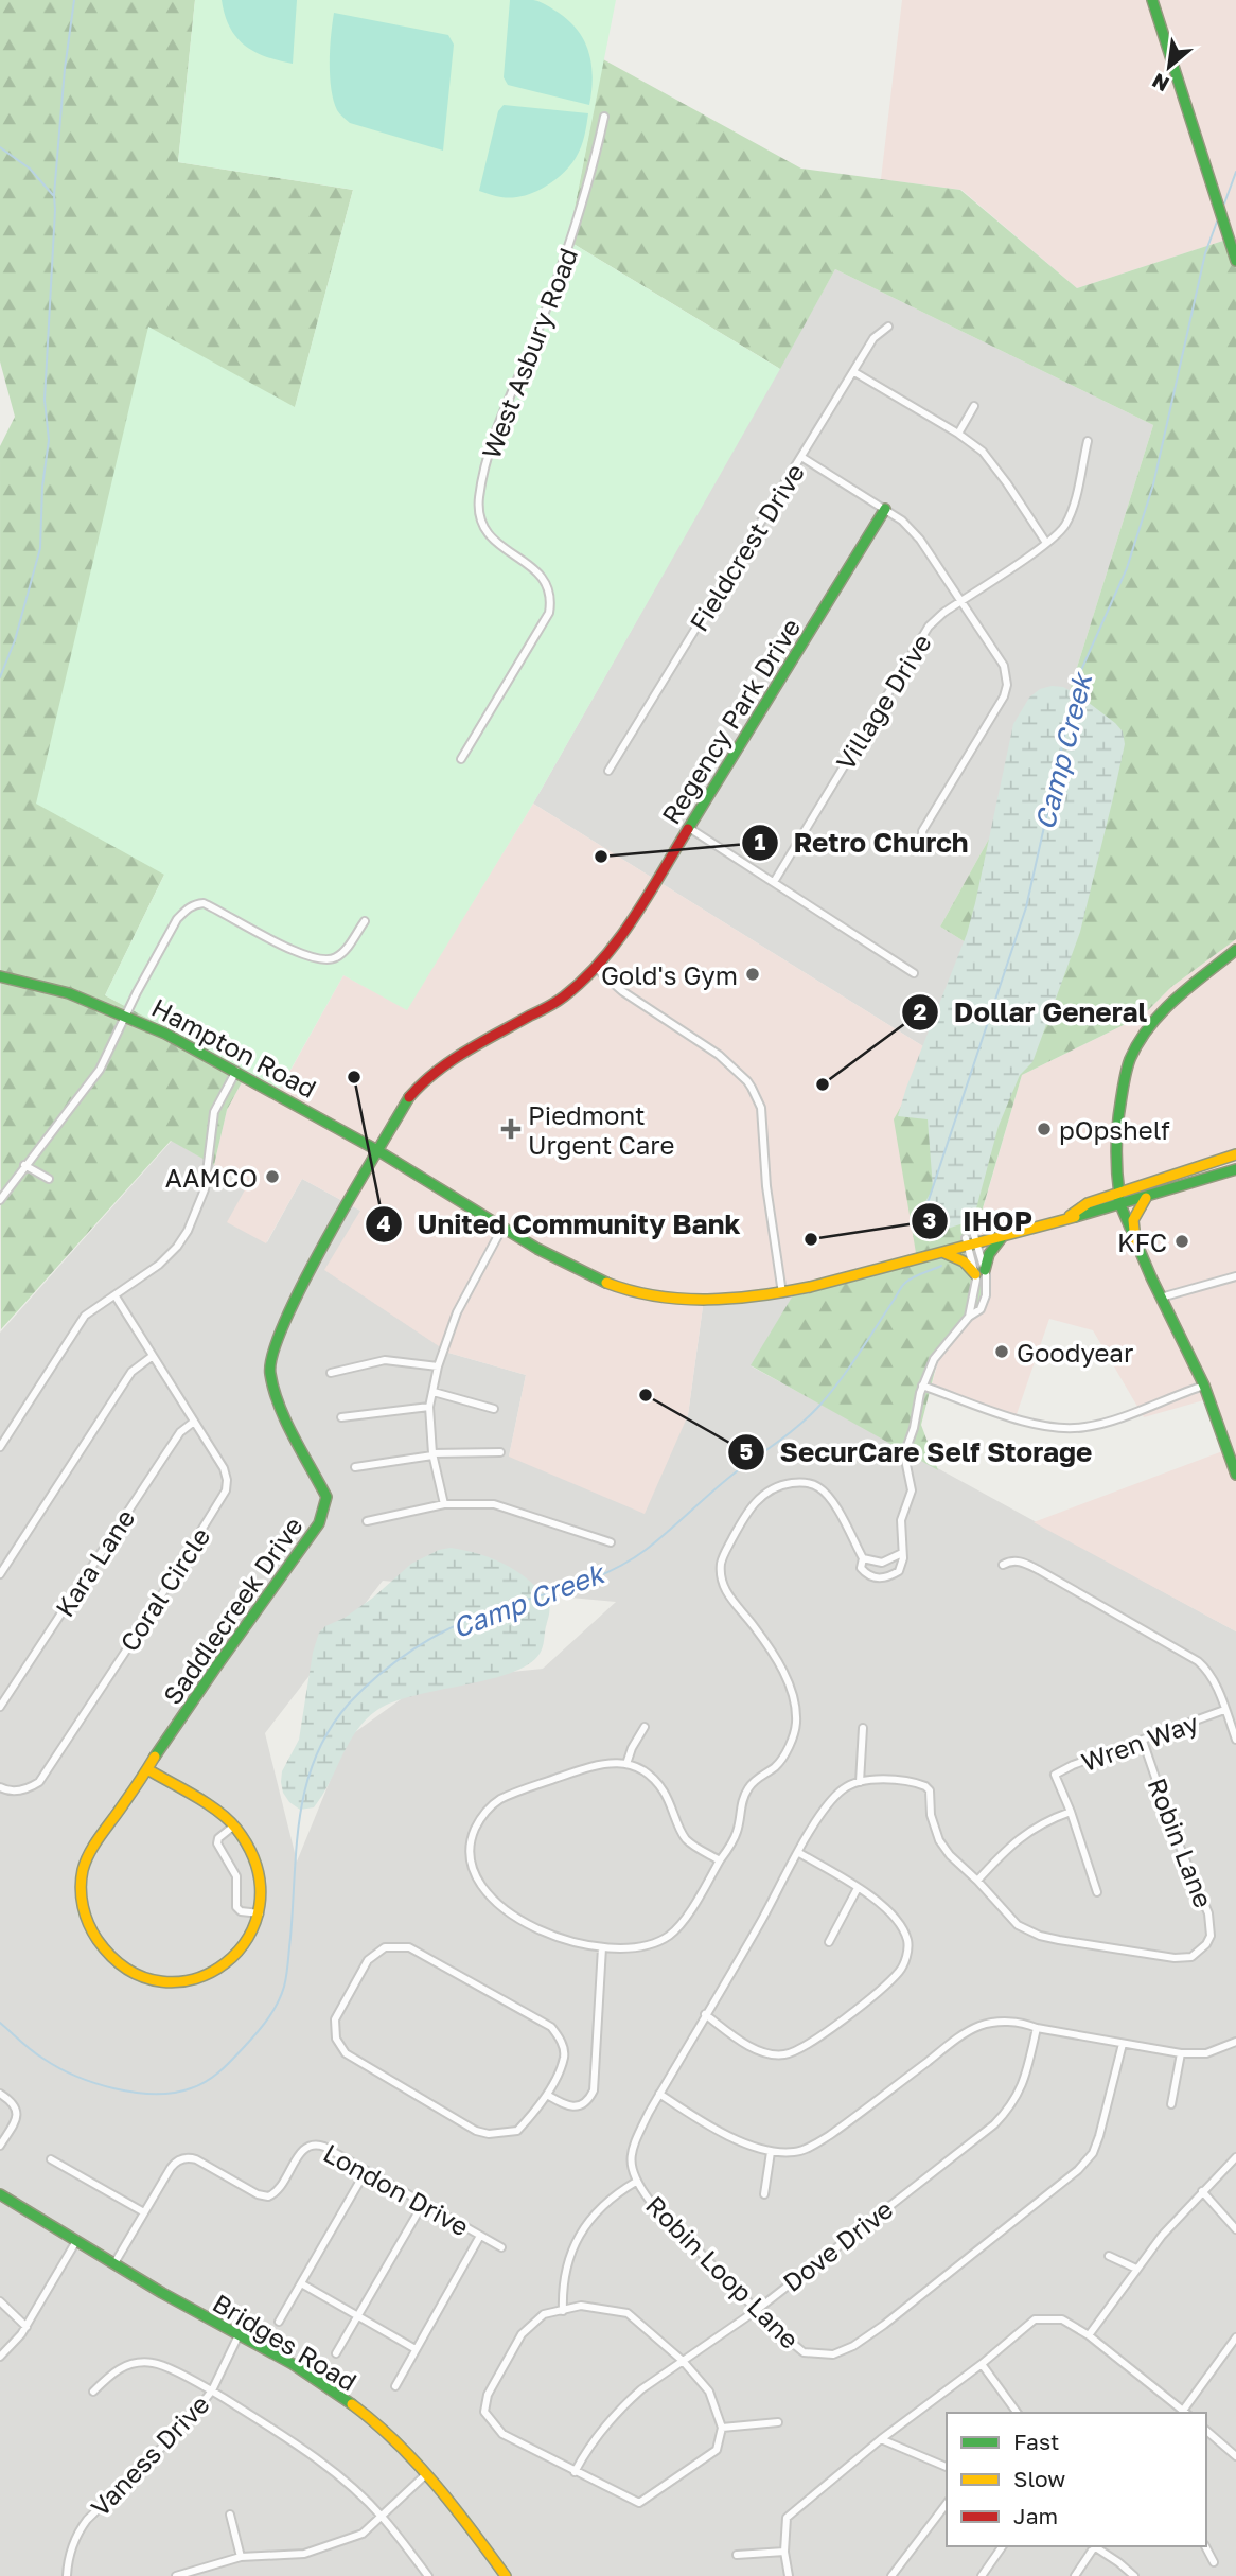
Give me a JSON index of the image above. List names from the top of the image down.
{
  "streets": {
    "street": [
      "West Asbury Road",
      "Fieldcrest Drive",
      "Village Drive",
      "Regency Park Drive",
      "Hampton Road",
      "Kara Lane",
      "Coral Circle",
      "Saddlecreek Drive",
      "Wren Way",
      "Robin Lane",
      "London Drive",
      "Dove Drive",
      "Robin Loop Lane",
      "Bridges Road",
      "Vaness Drive"
    ]
  },
  "crossings": [
    ["Regency Park Drive", "Hampton Road"],
    ["Regency Park Drive", "Saddlecreek Drive"],
    ["Hampton Road", "Saddlecreek Drive"],
    ["Kara Lane", "Coral Circle"],
    ["Wren Way", "Robin Lane"],
    ["London Drive", "Bridges Road"],
    ["Dove Drive", "Robin Loop Lane"],
    ["Bridges Road", "Vaness Drive"]
  ],
  "water": ["Camp Creek"],
  "places": {
    "other": [
      "Retro Church",
      "Gold's Gym",
      "United Community Bank",
      "Dollar General",
      "pOpshelf",
      "AAMCO",
      "IHOP",
      "KFC",
      "Goodyear",
      "SecurCare Self Storage"
    ],
    "health": ["Piedmont Urgent Care"]
  },
  "legend": ["Fast", "Slow", "Jam"],
  "north": "bottom left"
}
